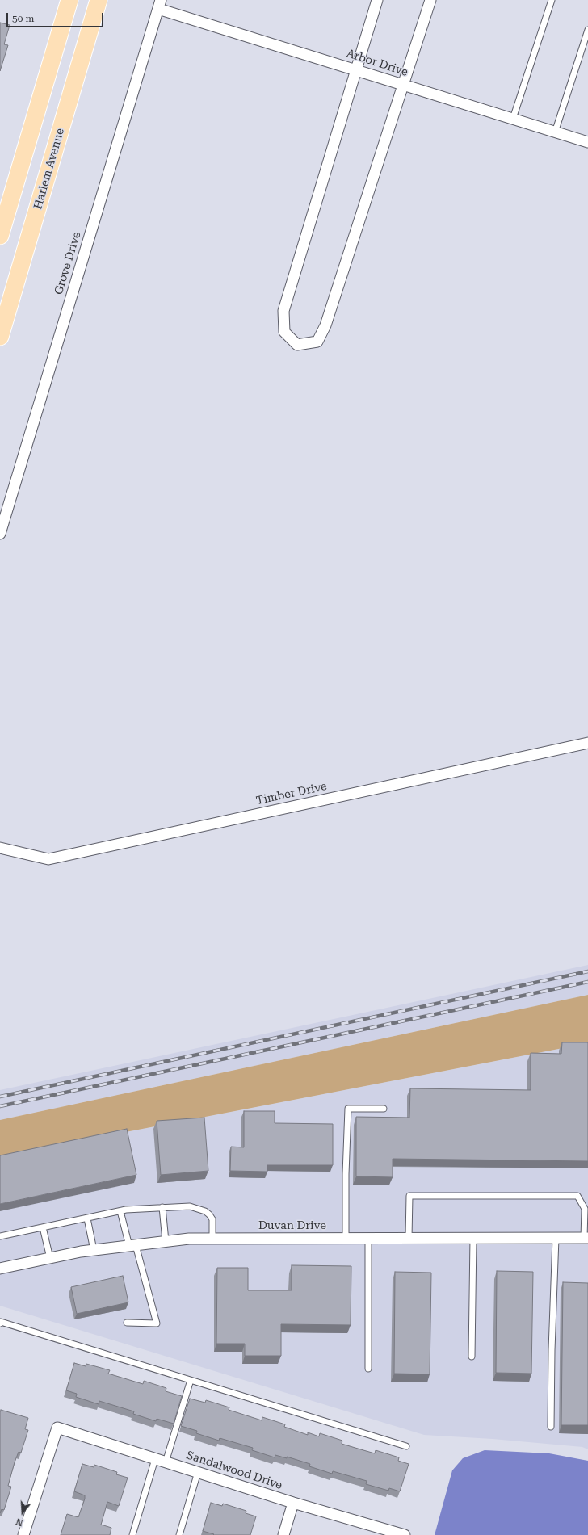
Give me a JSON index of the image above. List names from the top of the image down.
{
  "streets": {
    "main road": ["Harlem Avenue"],
    "street": [
      "Arbor Drive",
      "Grove Drive",
      "Timber Drive",
      "Duvan Drive",
      "Sandalwood Drive"
    ]
  },
  "crossings": [
    ["Arbor Drive", "Grove Drive"]
  ],
  "scale_bar": "50 m",
  "north": "bottom"
}
